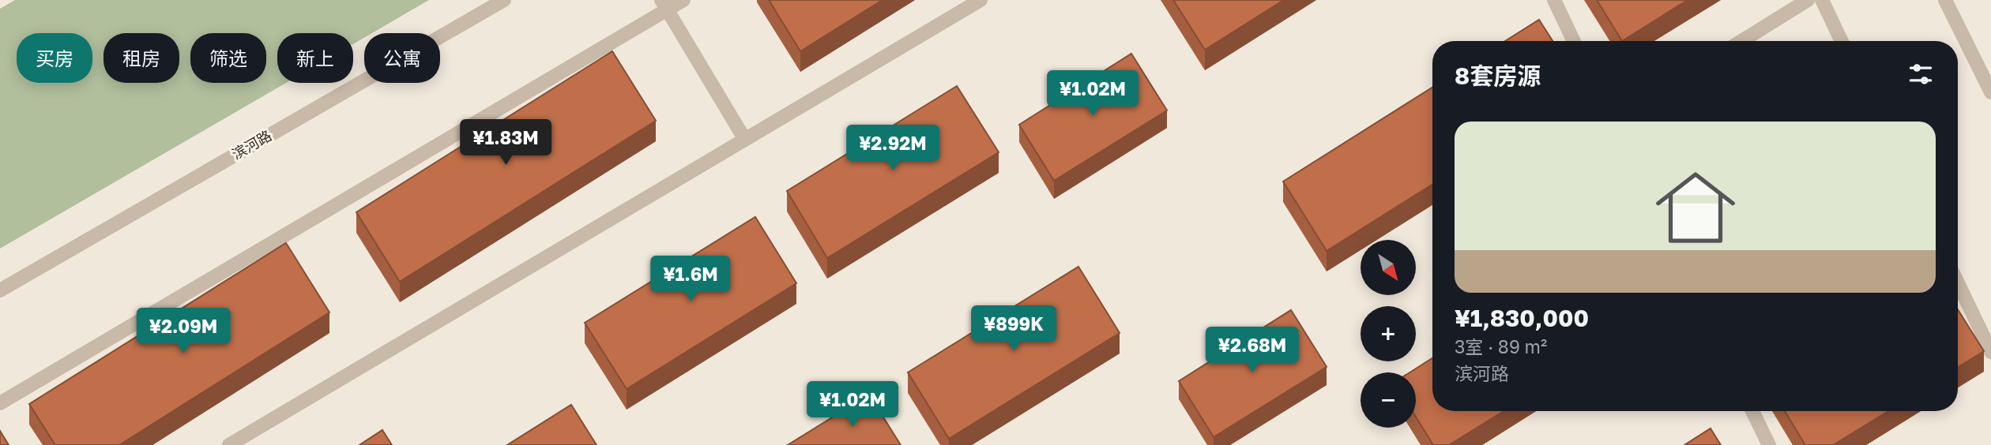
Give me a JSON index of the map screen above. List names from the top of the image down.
{
  "streets": {
    "street": ["滨河路"]
  },
  "north": "bottom right",
  "page": {
    "chip": [
      "买房",
      "租房",
      "筛选",
      "新上",
      "公寓"
    ],
    "heading": "8套房源",
    "price": [
      "¥1.02M",
      "¥1.83M",
      "¥2.92M",
      "¥1.6M",
      "¥899K",
      "¥2.09M",
      "¥2.68M",
      "¥1.02M"
    ],
    "list": [
      {
        "name": "¥1,830,000",
        "note": "3室 · 89 m² · 滨河路"
      }
    ],
    "map_buttons": ["+", "−"]
  }
}
